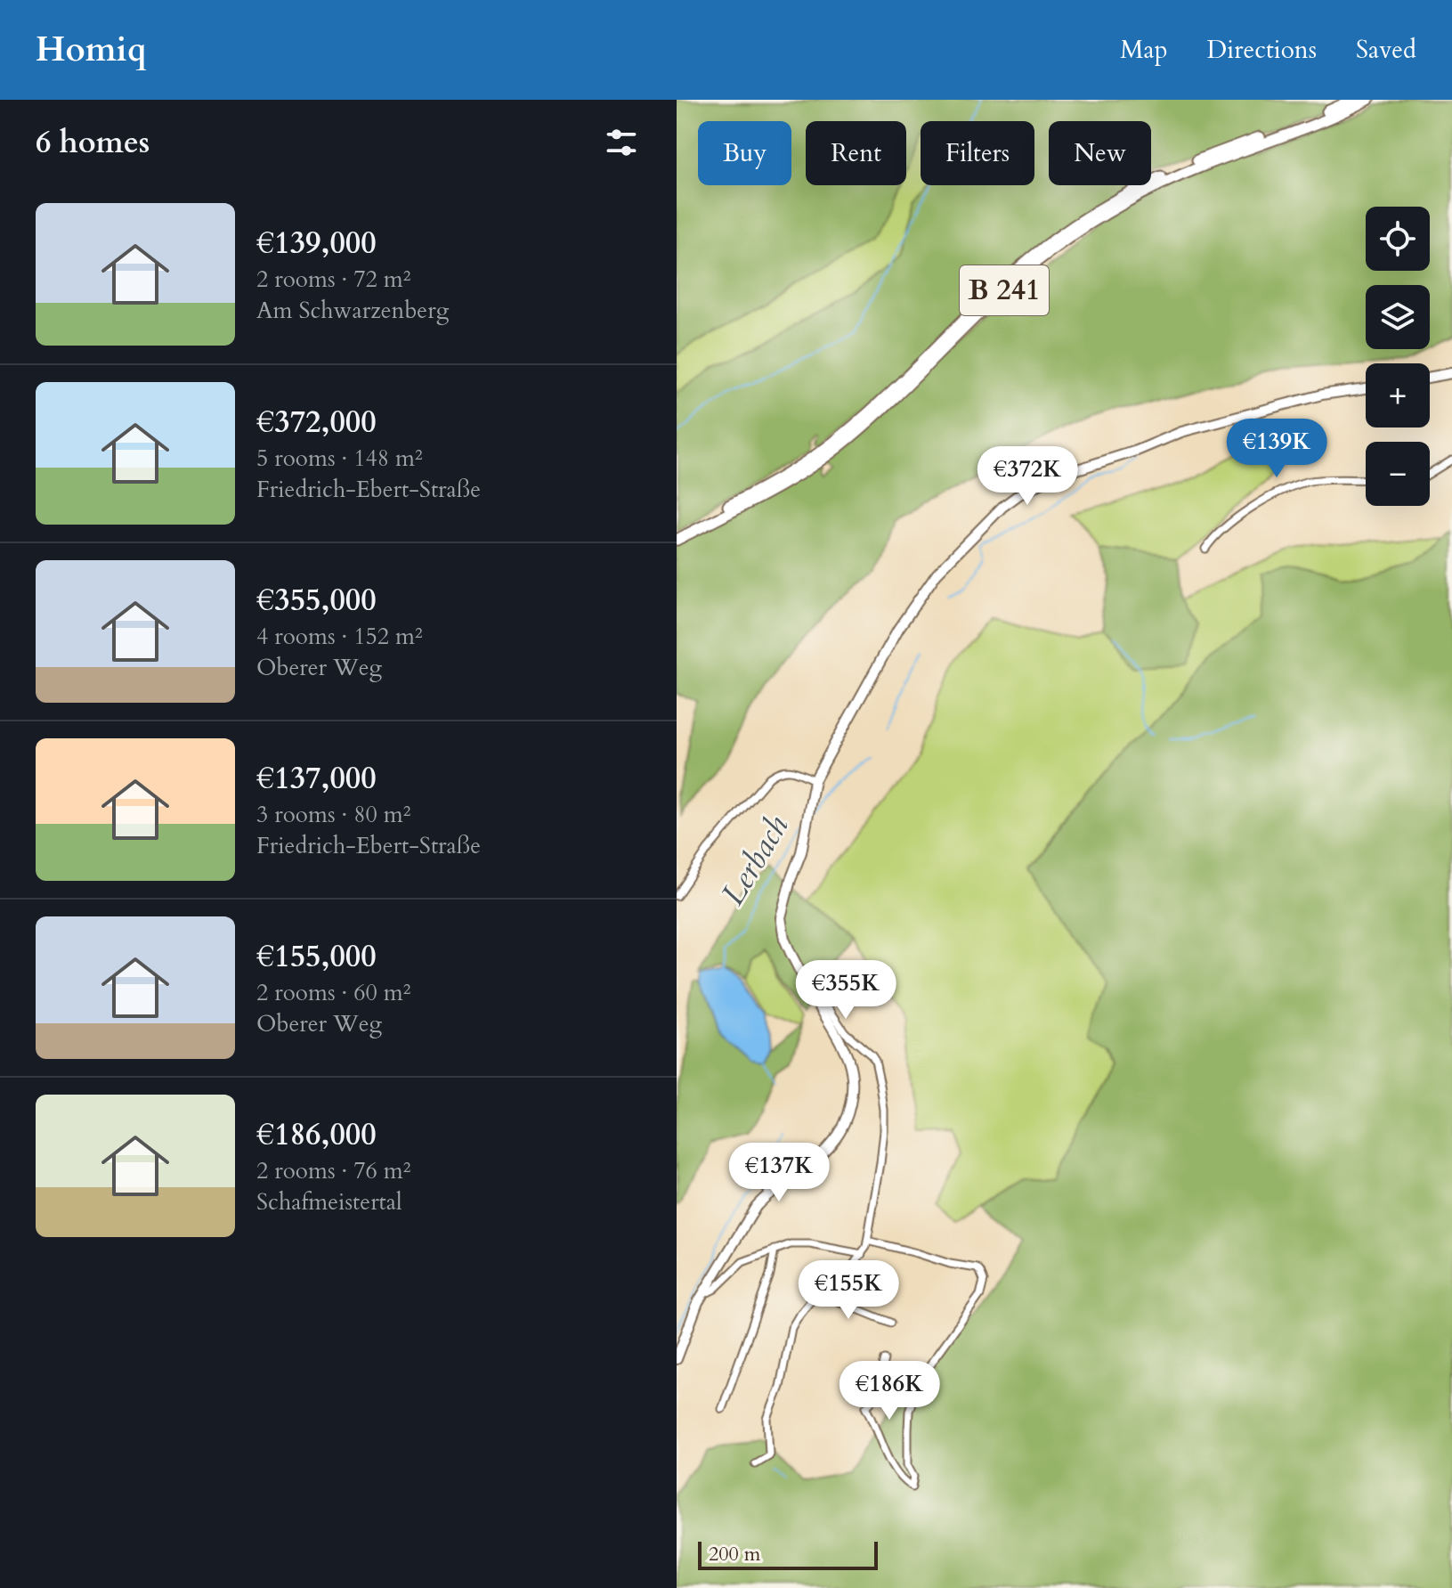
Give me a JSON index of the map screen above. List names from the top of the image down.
{
  "streets": {
    "main road": ["B 241"]
  },
  "water": ["Lerbach"],
  "scale_bar": "200 m",
  "page": {
    "header": "Homiq",
    "nav": ["Map", "Directions", "Saved"],
    "heading": "6 homes",
    "chip": [
      "Buy",
      "Rent",
      "Filters",
      "New"
    ],
    "list": [
      {
        "name": "€139,000",
        "note": "2 rooms · 72 m² · Am Schwarzenberg"
      },
      {
        "name": "€372,000",
        "note": "5 rooms · 148 m² · Friedrich-Ebert-Straße"
      },
      {
        "name": "€355,000",
        "note": "4 rooms · 152 m² · Oberer Weg"
      },
      {
        "name": "€137,000",
        "note": "3 rooms · 80 m² · Friedrich-Ebert-Straße"
      },
      {
        "name": "€155,000",
        "note": "2 rooms · 60 m² · Oberer Weg"
      },
      {
        "name": "€186,000",
        "note": "2 rooms · 76 m² · Schafmeistertal"
      }
    ],
    "map_buttons": ["+", "−"],
    "price": [
      "€139K",
      "€372K",
      "€355K",
      "€137K",
      "€155K",
      "€186K"
    ],
    "scale": "200 m"
  }
}
